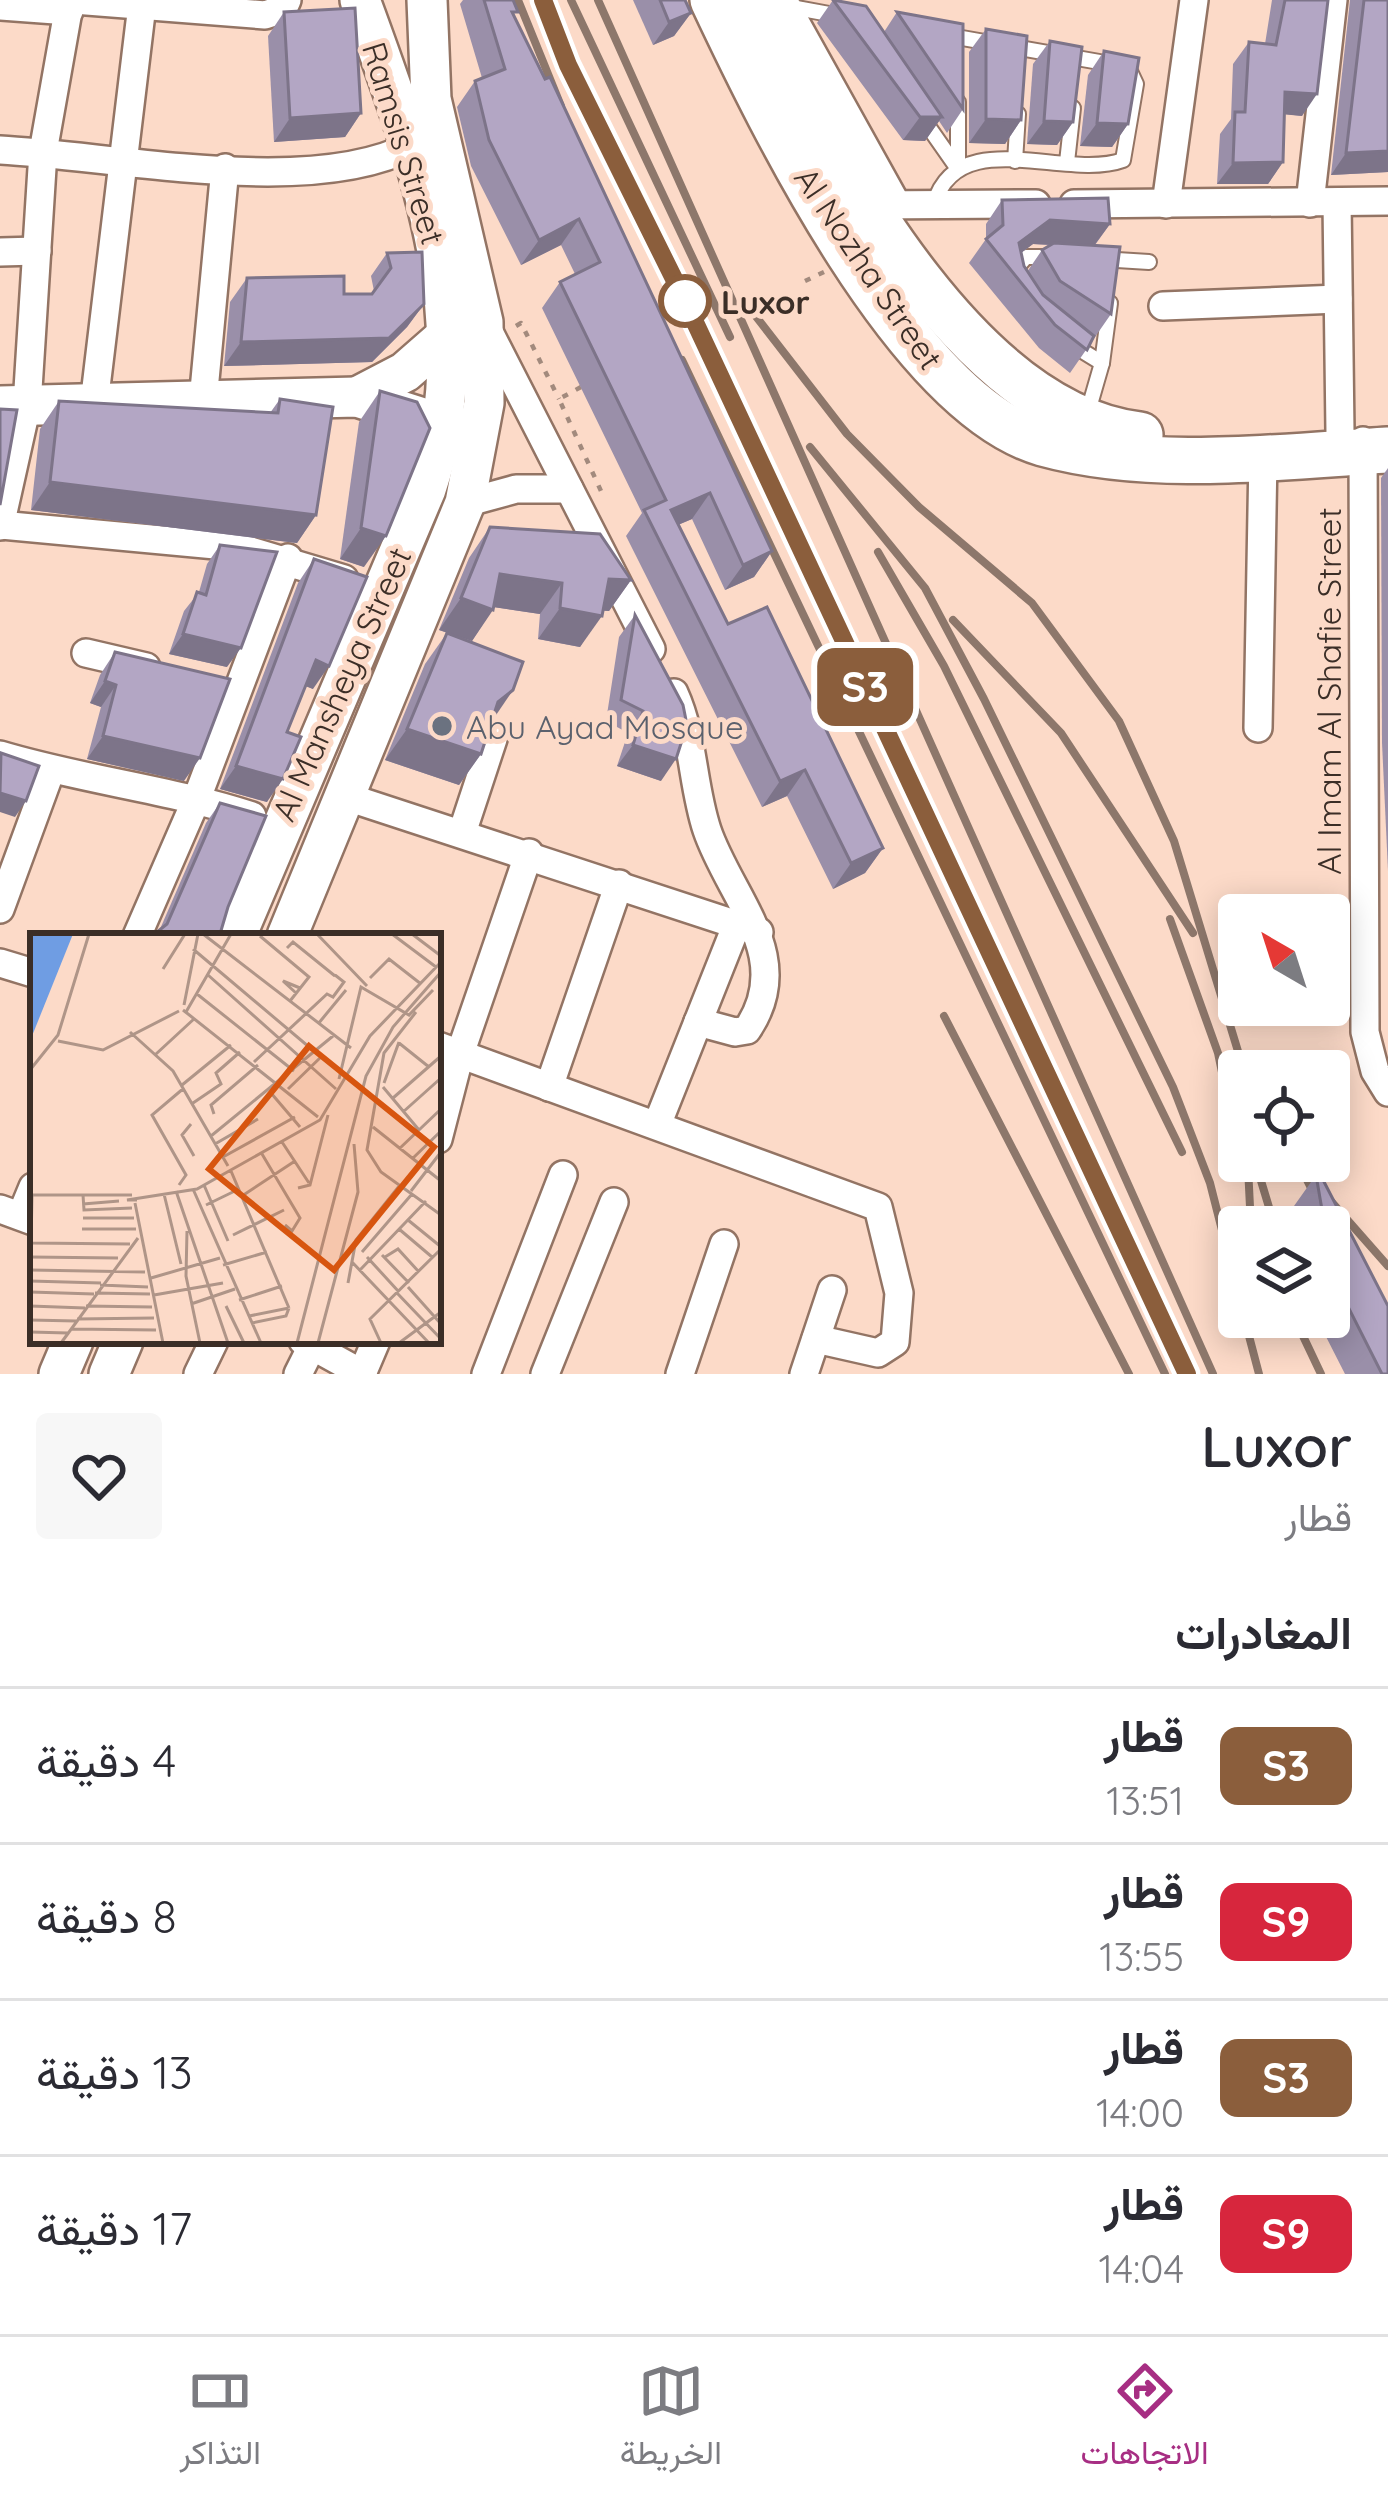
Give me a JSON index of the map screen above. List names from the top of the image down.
{
  "streets": {
    "main road": ["Ramsis Street", "Al Nozha Street", "Al Mansheya Street"],
    "street": ["Al Imam Al Shafie Street"]
  },
  "crossings": [
    ["Ramsis Street", "Al Mansheya Street"],
    ["Al Nozha Street", "Al Imam Al Shafie Street"]
  ],
  "places": ["Luxor", "Abu Ayad Mosque"],
  "north": "top left",
  "page": {
    "on_map": "S3",
    "heading": [
      ["Luxor", "قطار"],
      "المغادرات"
    ],
    "list": [
      {
        "mark": "S3",
        "name": "قطار",
        "note": "13:51",
        "value": "4 دقيقة"
      },
      {
        "mark": "S9",
        "name": "قطار",
        "note": "13:55",
        "value": "8 دقيقة"
      },
      {
        "mark": "S3",
        "name": "قطار",
        "note": "14:00",
        "value": "13 دقيقة"
      },
      {
        "mark": "S9",
        "name": "قطار",
        "note": "14:04",
        "value": "17 دقيقة"
      }
    ],
    "tabs": ["الاتجاهات", "الخريطة", "التذاكر"]
  }
}
